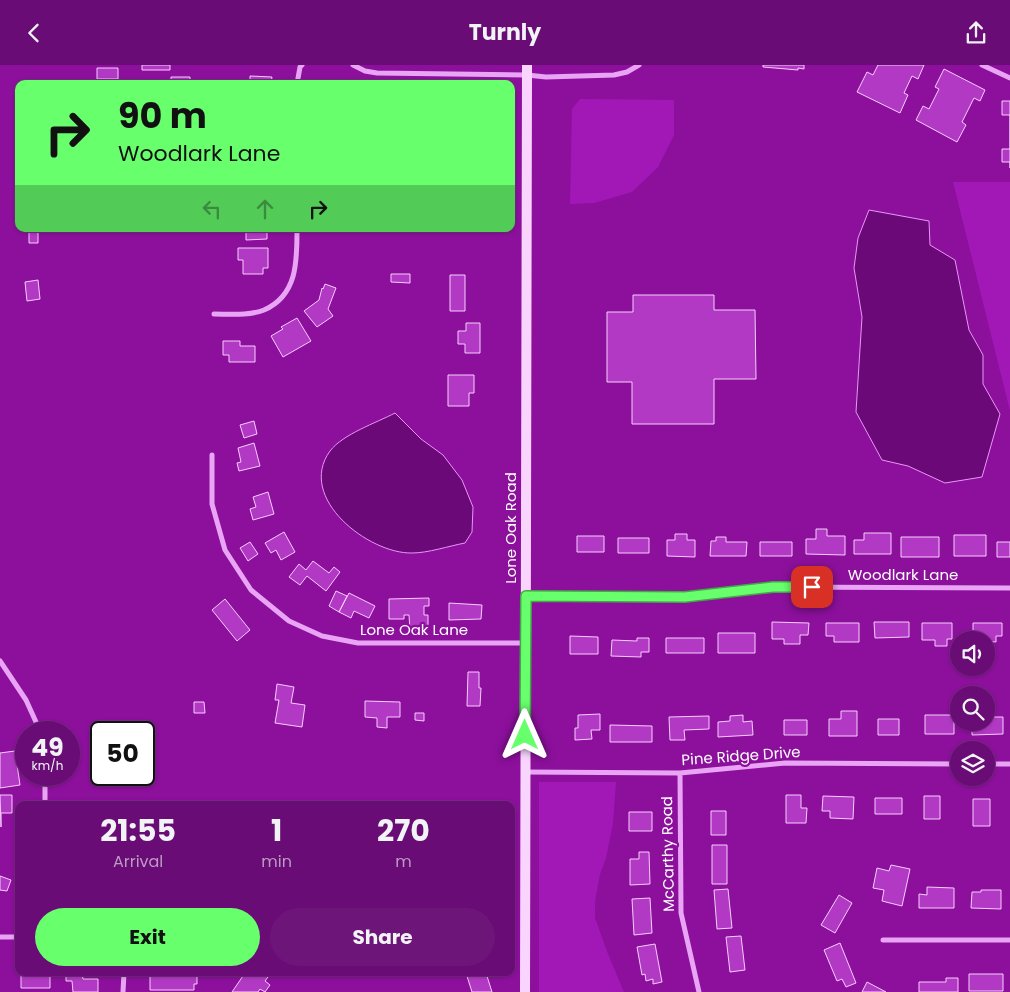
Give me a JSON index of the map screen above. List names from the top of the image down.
{
  "streets": {
    "main road": ["Lone Oak Road"],
    "street": [
      "Woodlark Lane",
      "Lone Oak Lane",
      "Pine Ridge Drive",
      "McCarthy Road"
    ]
  },
  "crossings": [
    ["Lone Oak Road", "Woodlark Lane"],
    ["Lone Oak Road", "Lone Oak Lane"],
    ["Lone Oak Road", "Pine Ridge Drive"],
    ["Pine Ridge Drive", "McCarthy Road"]
  ],
  "page": {
    "header": "Turnly",
    "turn": ["90 m", "Woodlark Lane"],
    "speed": "49 km/h",
    "limit": "50",
    "eta": [
      "21:55",
      "Arrival",
      "1",
      "min",
      "270",
      "m"
    ],
    "buttons": ["Exit", "Share"]
  }
}
